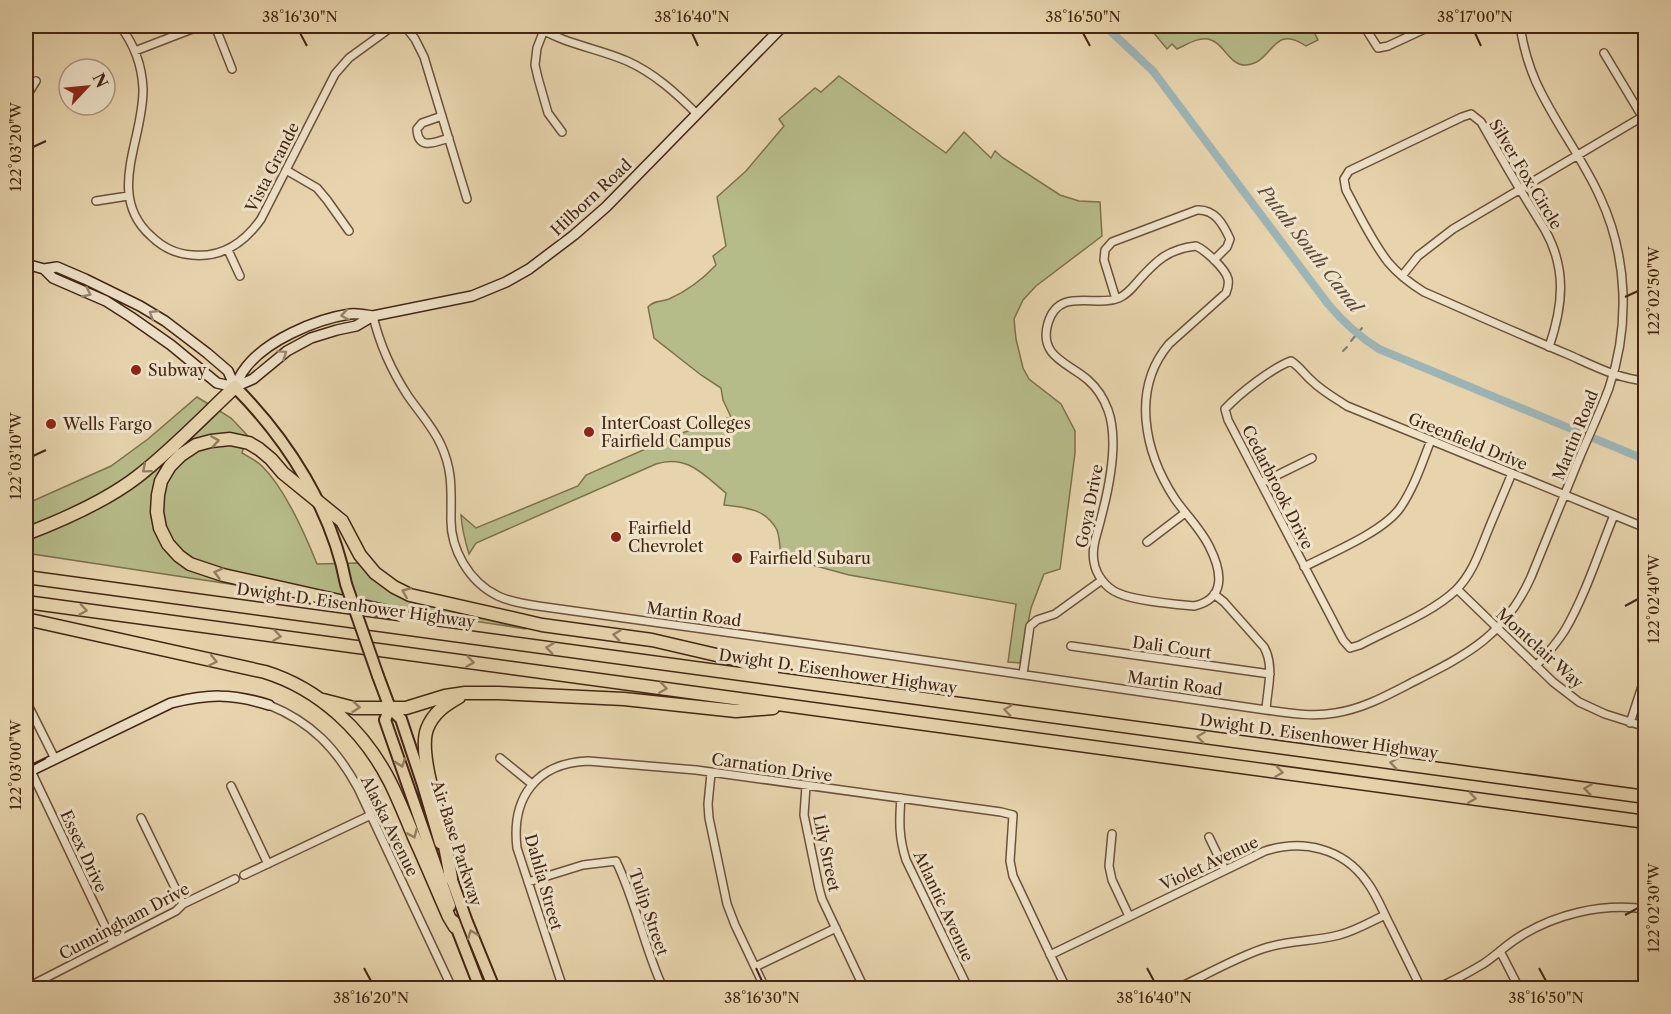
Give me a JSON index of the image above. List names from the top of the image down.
{
  "streets": {
    "highway": ["Dwight D. Eisenhower Highway"],
    "main road": ["Air Base Parkway"],
    "street": [
      "Vista Grande",
      "Silver Fox Circle",
      "Hilborn Road",
      "Martin Road",
      "Greenfield Drive",
      "Cedarbrook Drive",
      "Goya Drive",
      "Dali Court",
      "Montclair Way",
      "Carnation Drive",
      "Alaska Avenue",
      "Essex Drive",
      "Lily Street",
      "Violet Avenue",
      "Dahlia Street",
      "Atlantic Avenue",
      "Tulip Street",
      "Cunningham Drive"
    ]
  },
  "crossings": [
    ["Silver Fox Circle", "Martin Road"],
    ["Hilborn Road", "Martin Road"],
    ["Hilborn Road", "Air Base Parkway"],
    ["Martin Road", "Greenfield Drive"],
    ["Martin Road", "Montclair Way"],
    ["Greenfield Drive", "Cedarbrook Drive"],
    ["Cedarbrook Drive", "Montclair Way"],
    ["Carnation Drive", "Lily Street"],
    ["Carnation Drive", "Violet Avenue"],
    ["Carnation Drive", "Dahlia Street"],
    ["Carnation Drive", "Atlantic Avenue"],
    ["Essex Drive", "Cunningham Drive"],
    ["Dahlia Street", "Tulip Street"]
  ],
  "water": ["Putah South Canal"],
  "places": [
    "Subway",
    "Wells Fargo",
    "InterCoast Colleges Fairfield Campus",
    "Fairfield Chevrolet",
    "Fairfield Subaru"
  ],
  "north": "top right",
  "coordinates": [
    "38°16'30\"N",
    "38°16'40\"N",
    "38°16'50\"N",
    "38°17'00\"N",
    "122°03'20\"W",
    "122°02'50\"W",
    "122°03'10\"W",
    "122°02'40\"W",
    "122°03'00\"W",
    "122°02'30\"W",
    "38°16'20\"N"
  ]
}
